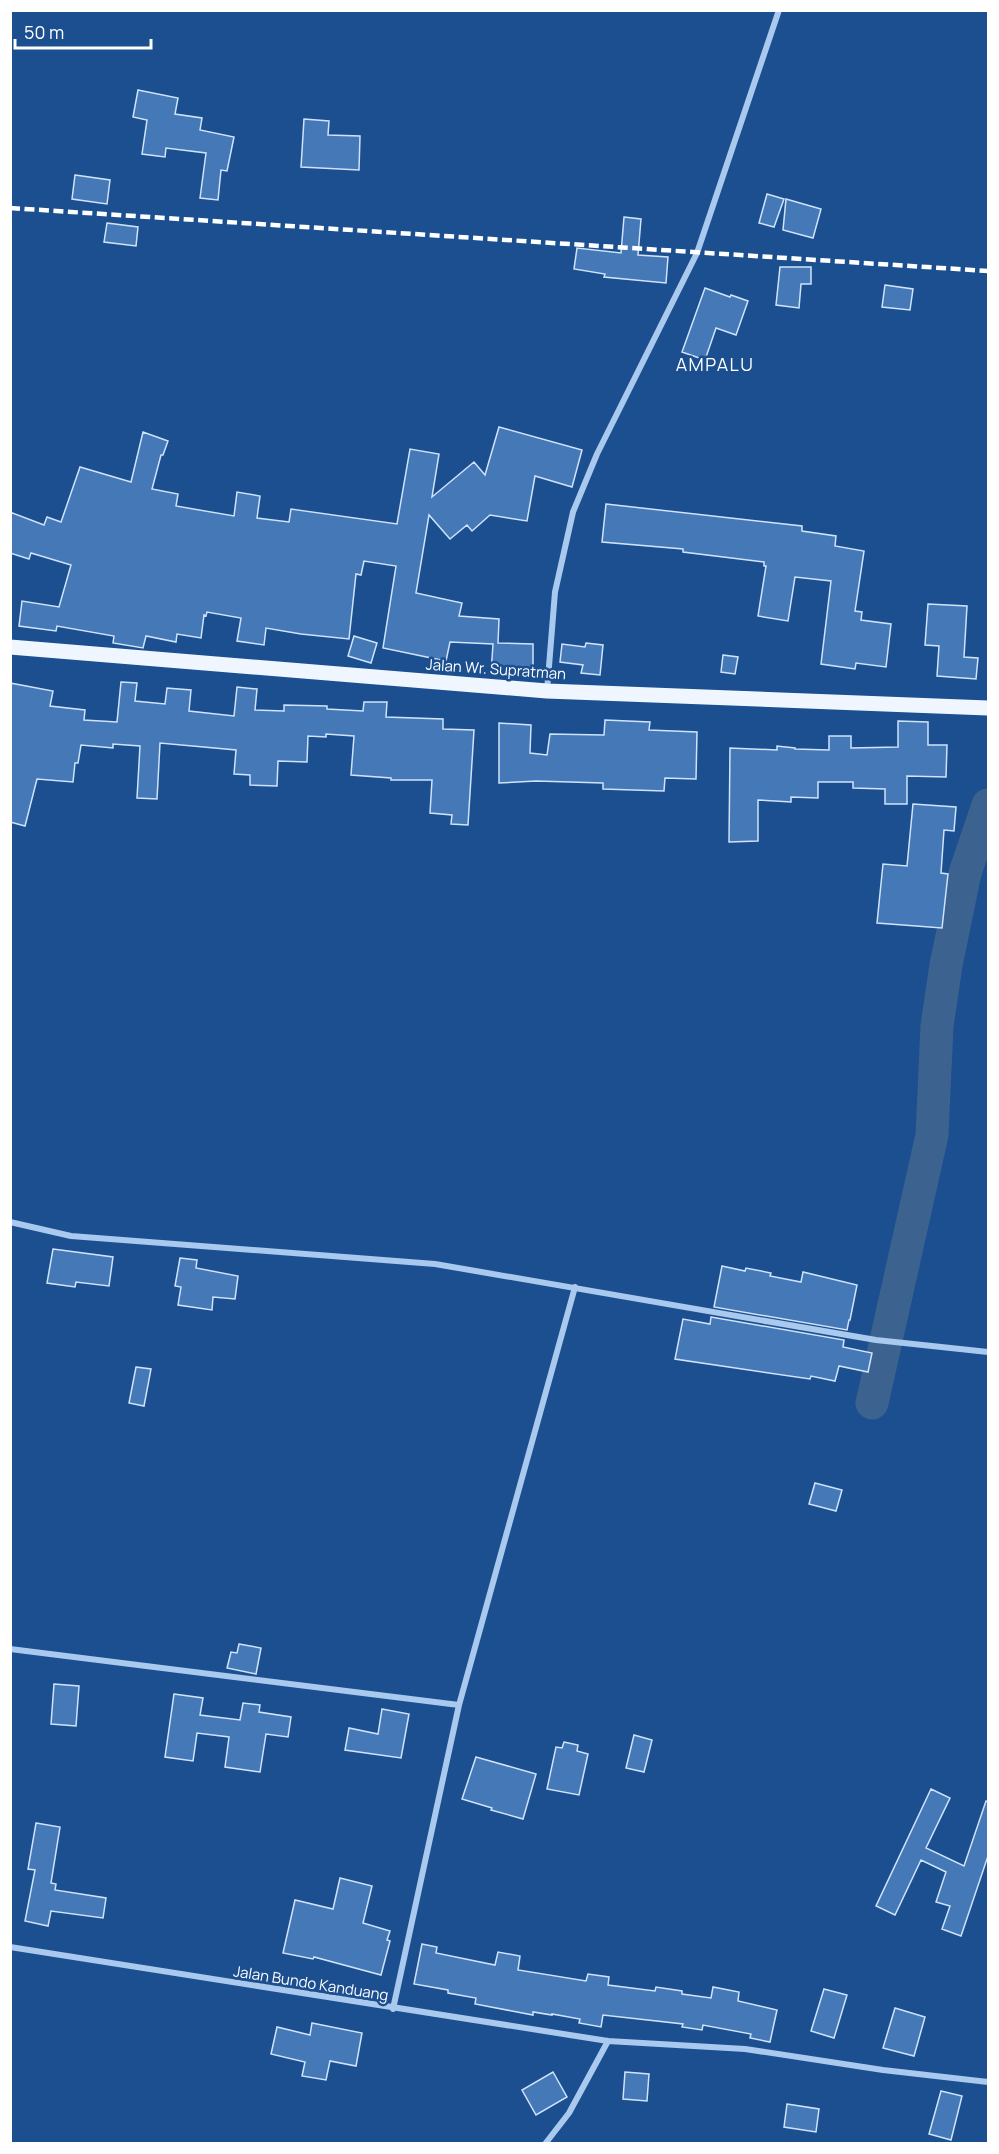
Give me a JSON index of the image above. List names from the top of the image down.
{
  "streets": {
    "main road": ["Jalan Wr. Supratman"],
    "street": ["Jalan Bundo Kanduang"]
  },
  "districts": ["AMPALU"],
  "scale_bar": "50 m"
}
